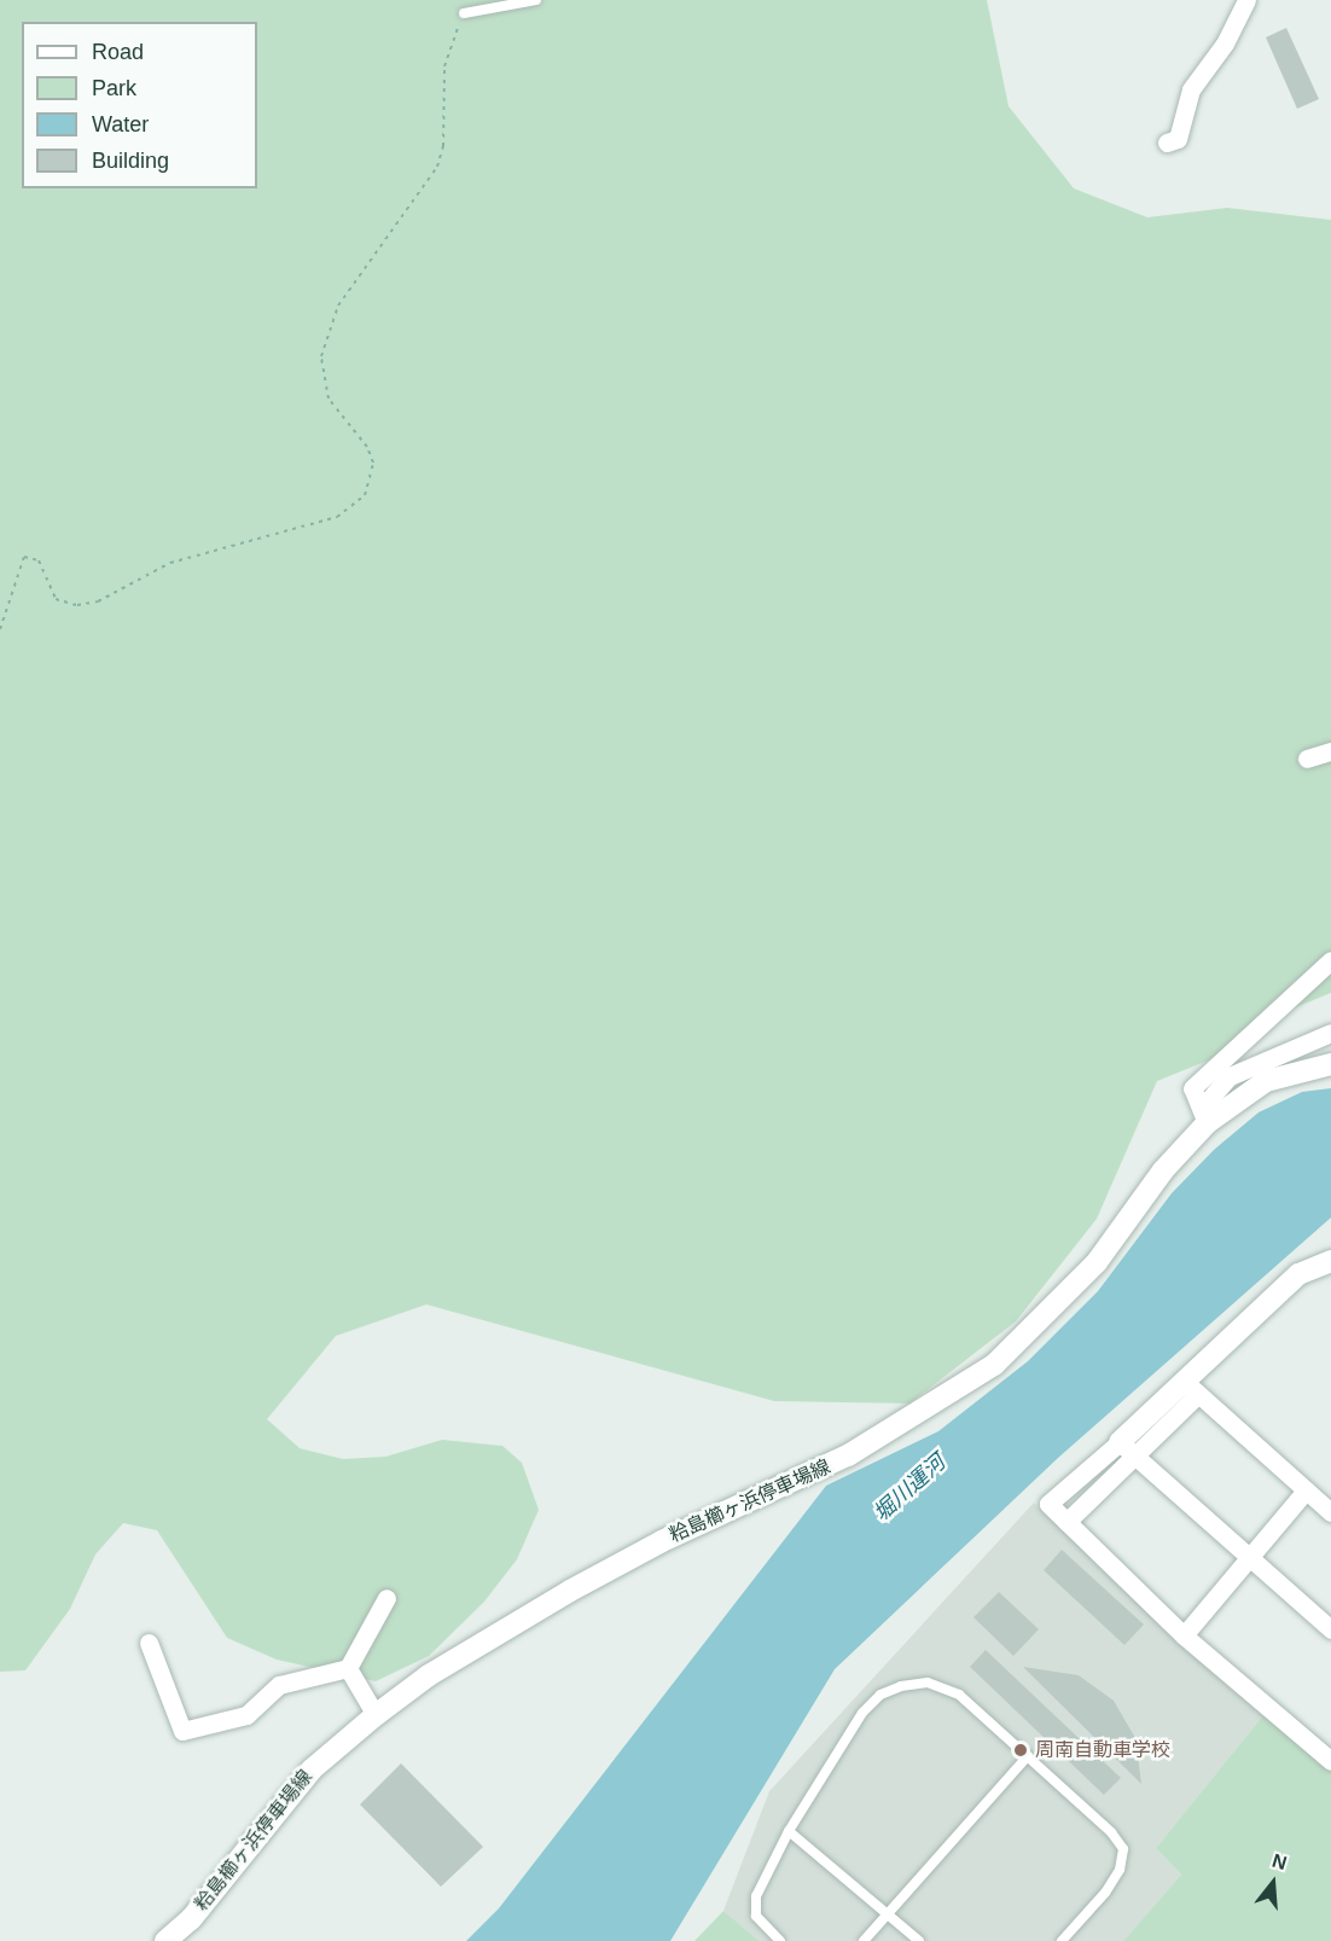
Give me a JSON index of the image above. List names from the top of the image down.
{
  "streets": {
    "main road": ["粭島櫛ヶ浜停車場線"]
  },
  "water": ["堀川運河"],
  "places": ["周南自動車学校"],
  "legend": [
    "Road",
    "Park",
    "Water",
    "Building"
  ],
  "north": "top"
}
